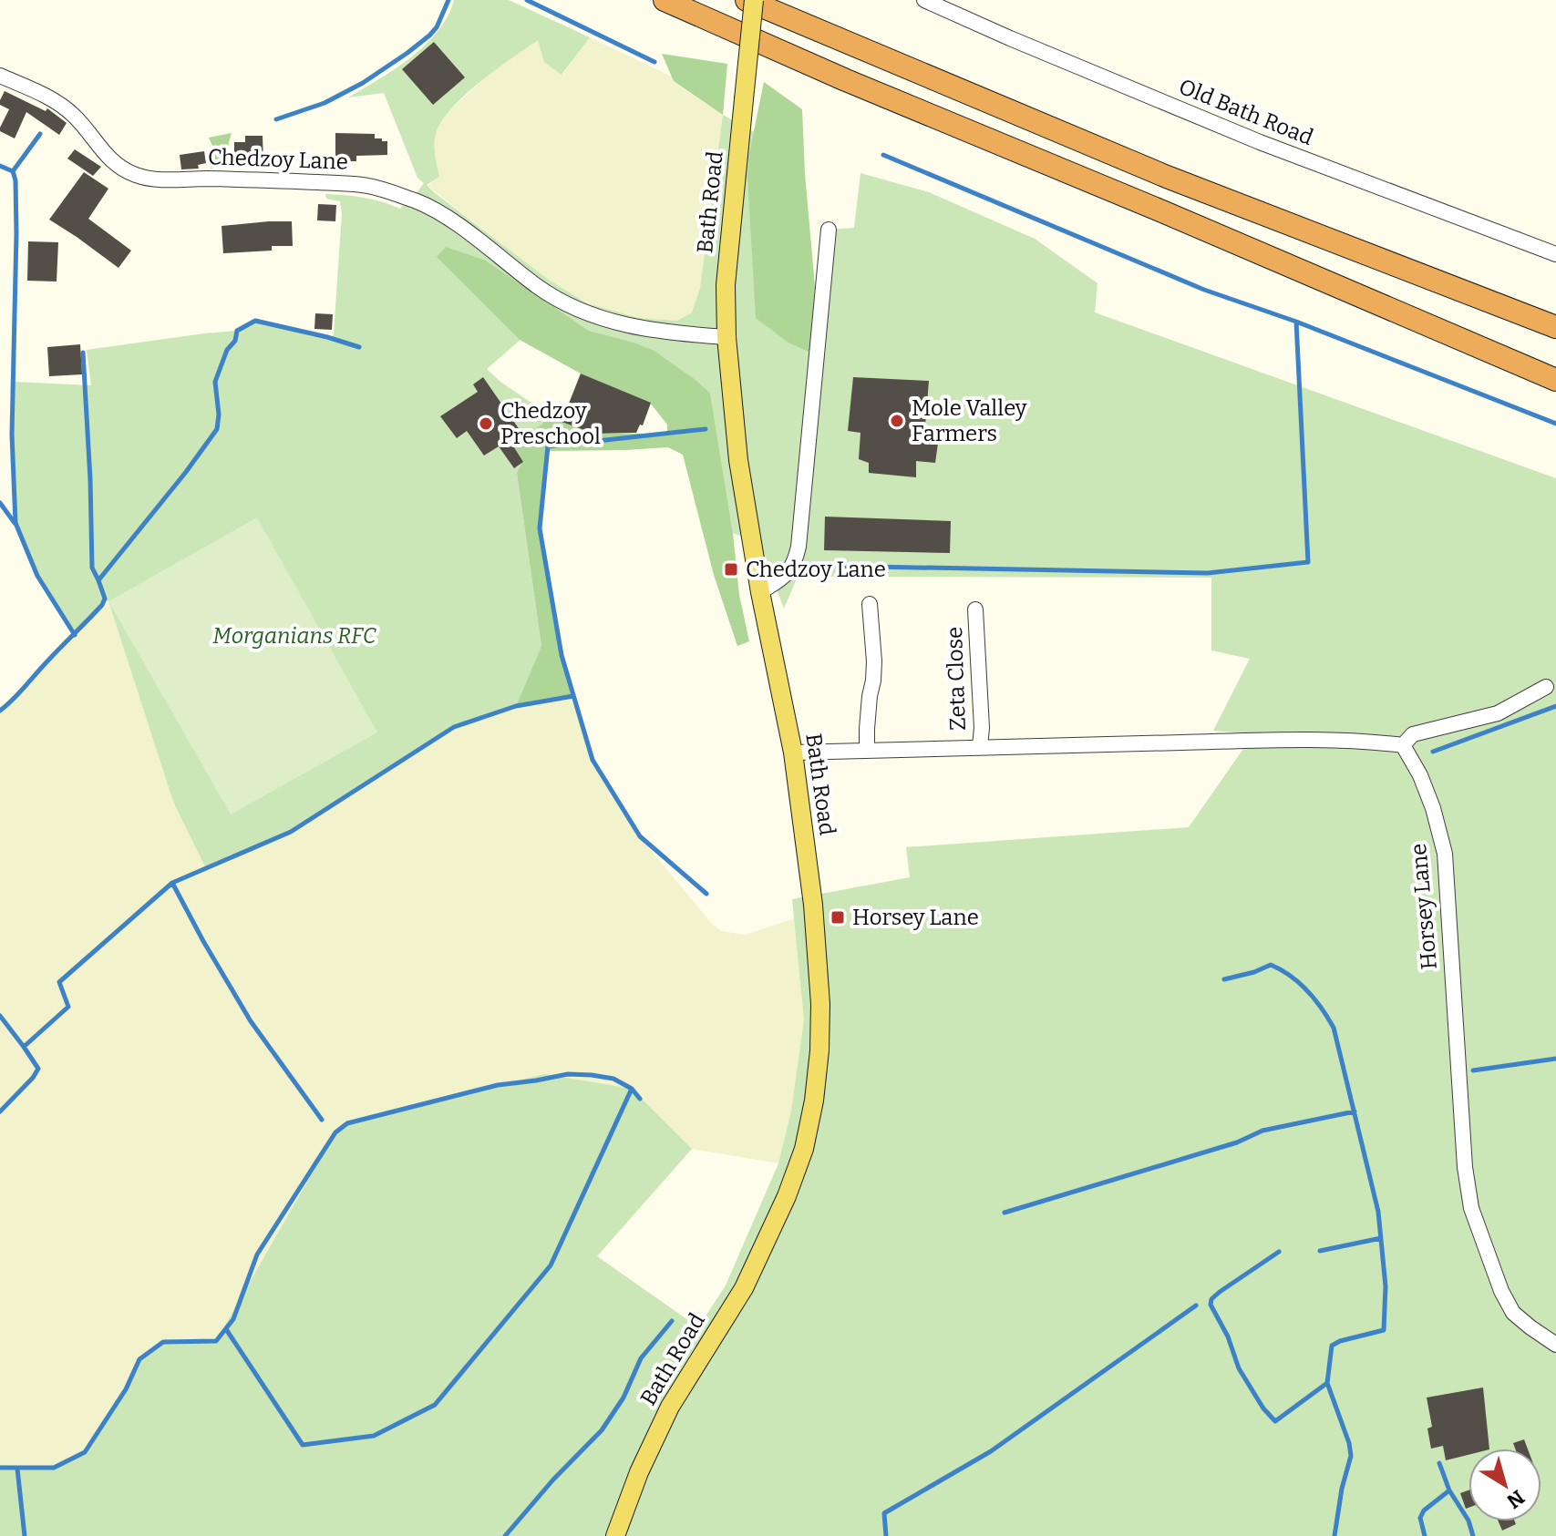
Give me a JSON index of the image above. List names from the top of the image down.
{
  "streets": {
    "main road": ["Bath Road"],
    "street": [
      "Old Bath Road",
      "Chedzoy Lane",
      "Zeta Close",
      "Horsey Lane"
    ]
  },
  "crossings": [
    ["Chedzoy Lane", "Bath Road"]
  ],
  "parks": ["Morganians RFC"],
  "places": {
    "other": ["Mole Valley Farmers", "Chedzoy Preschool"],
    "transit": ["Chedzoy Lane", "Horsey Lane"]
  },
  "north": "bottom right"
}
